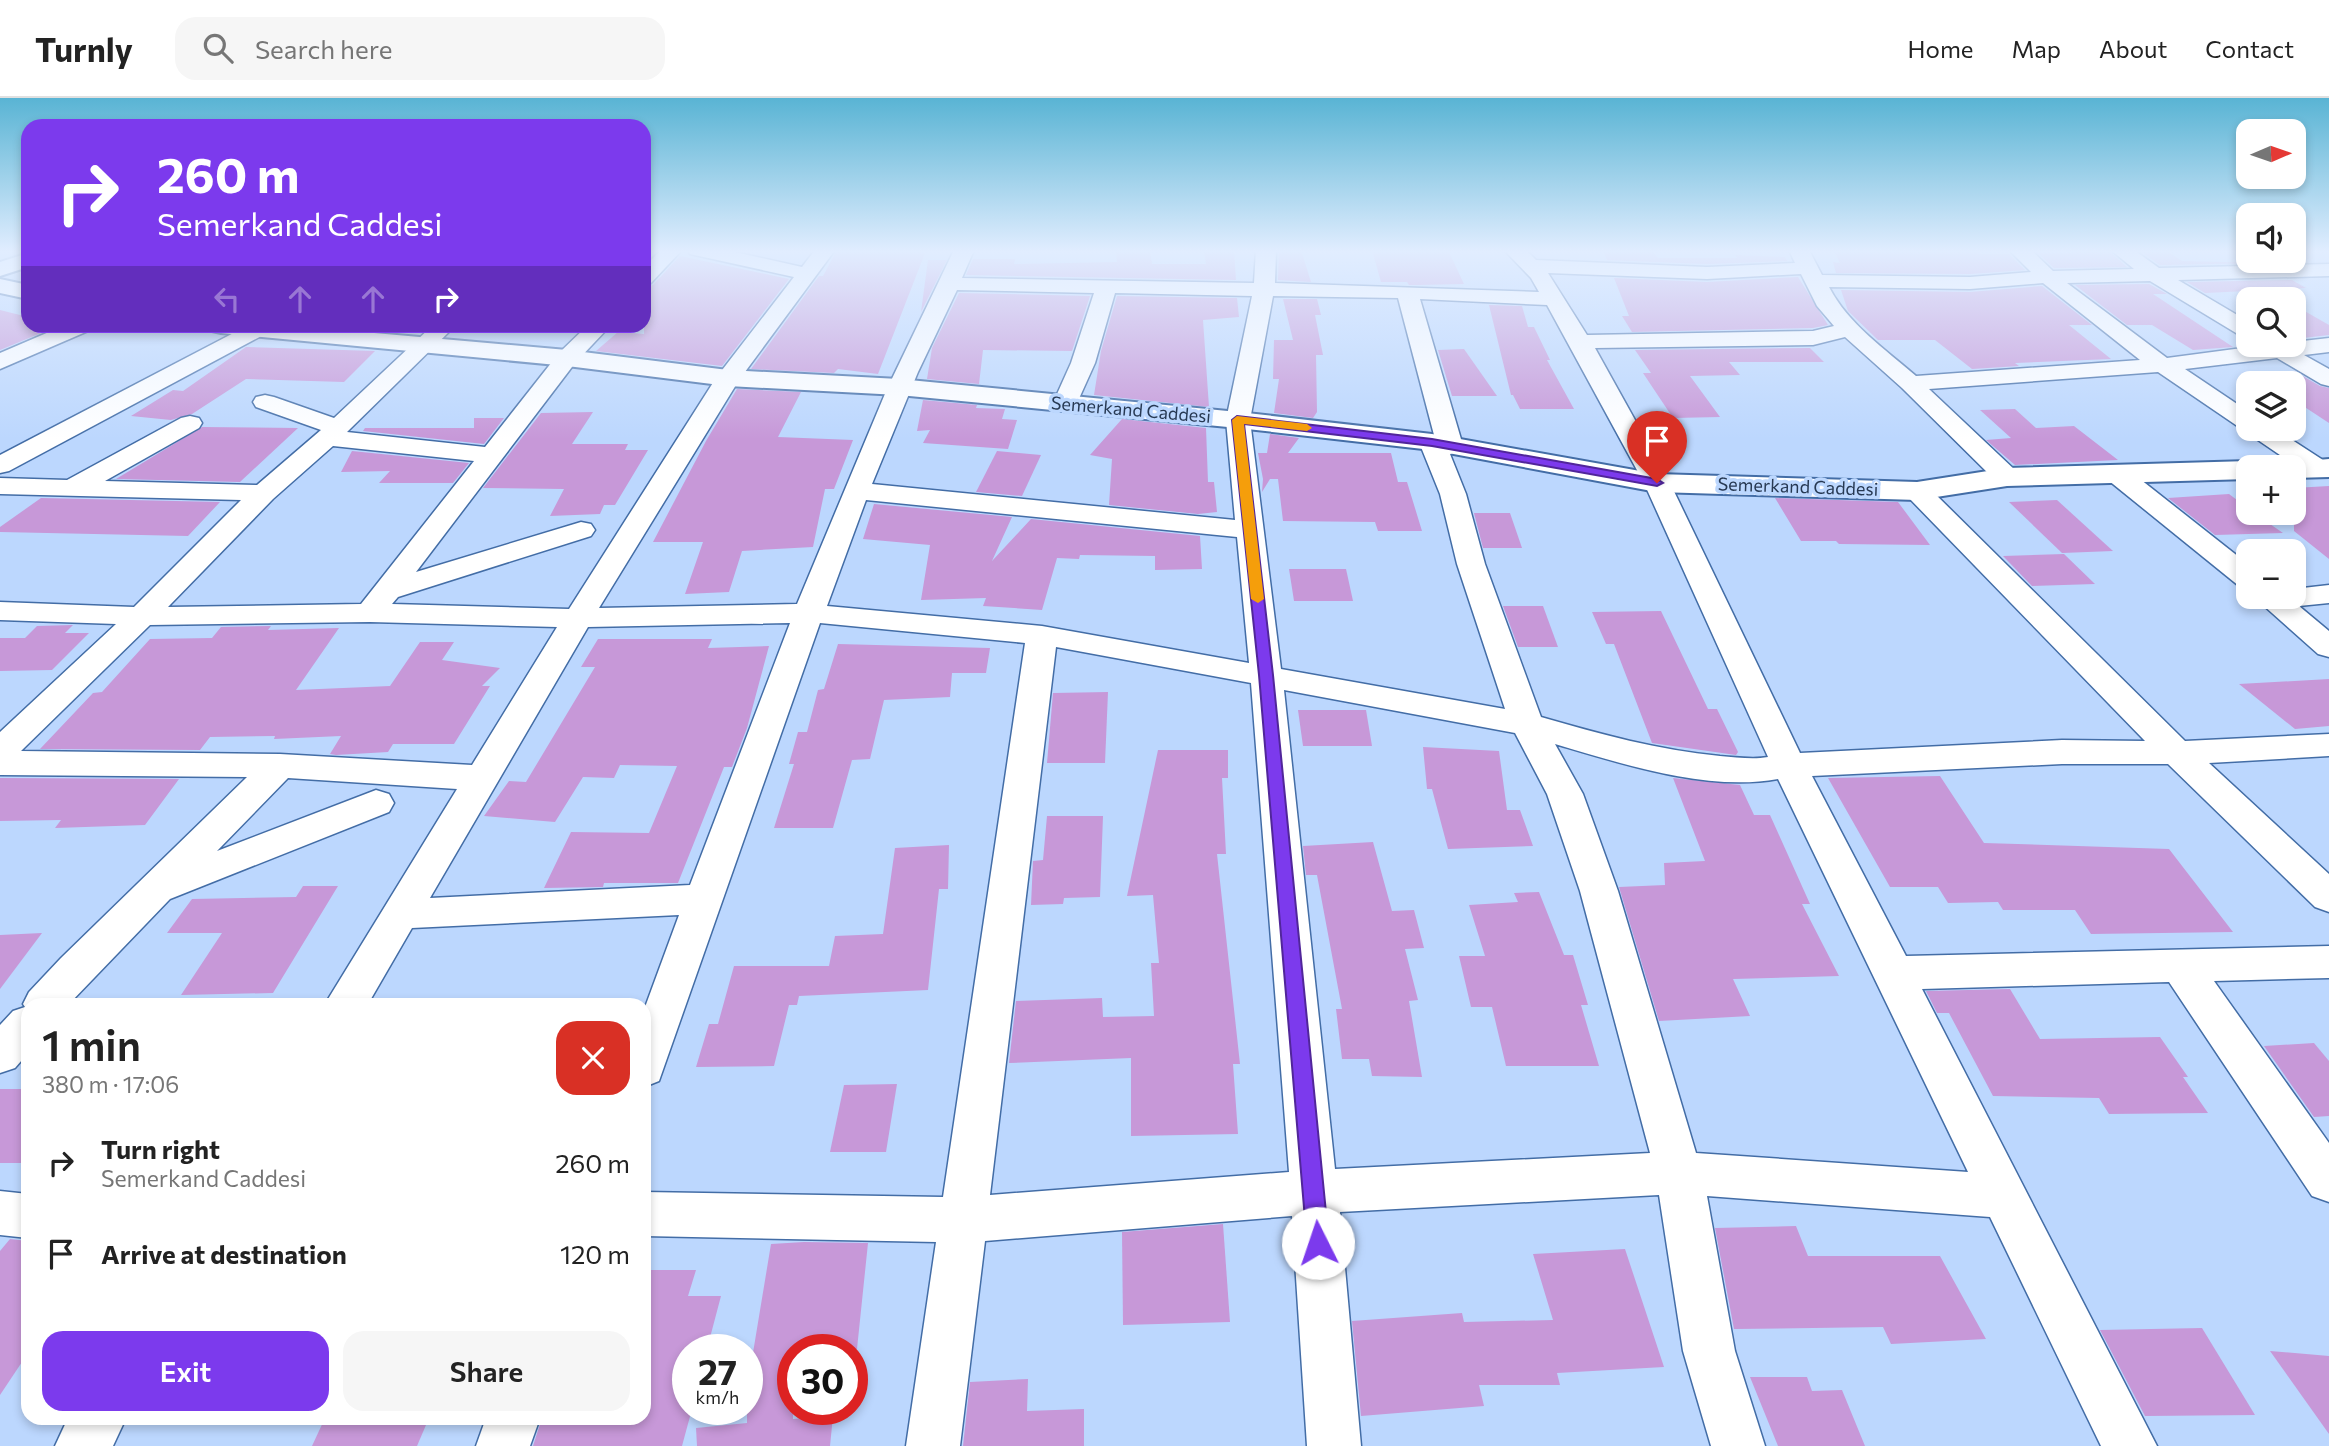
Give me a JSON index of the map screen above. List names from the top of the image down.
{
  "streets": {
    "street": ["Semerkand Caddesi"]
  },
  "north": "right",
  "page": {
    "header": "Turnly",
    "search": "Search here",
    "nav": [
      "Home",
      "Map",
      "About",
      "Contact"
    ],
    "map_buttons": ["+", "−"],
    "turn": ["260 m", "Semerkand Caddesi"],
    "heading": ["1 min", "380 m · 17:06"],
    "list": [
      {
        "name": "Turn right",
        "note": "Semerkand Caddesi",
        "value": "260 m"
      },
      {
        "name": "Arrive at destination",
        "value": "120 m"
      }
    ],
    "buttons": ["Exit", "Share"],
    "speed": "27 km/h",
    "limit": "30"
  }
}
